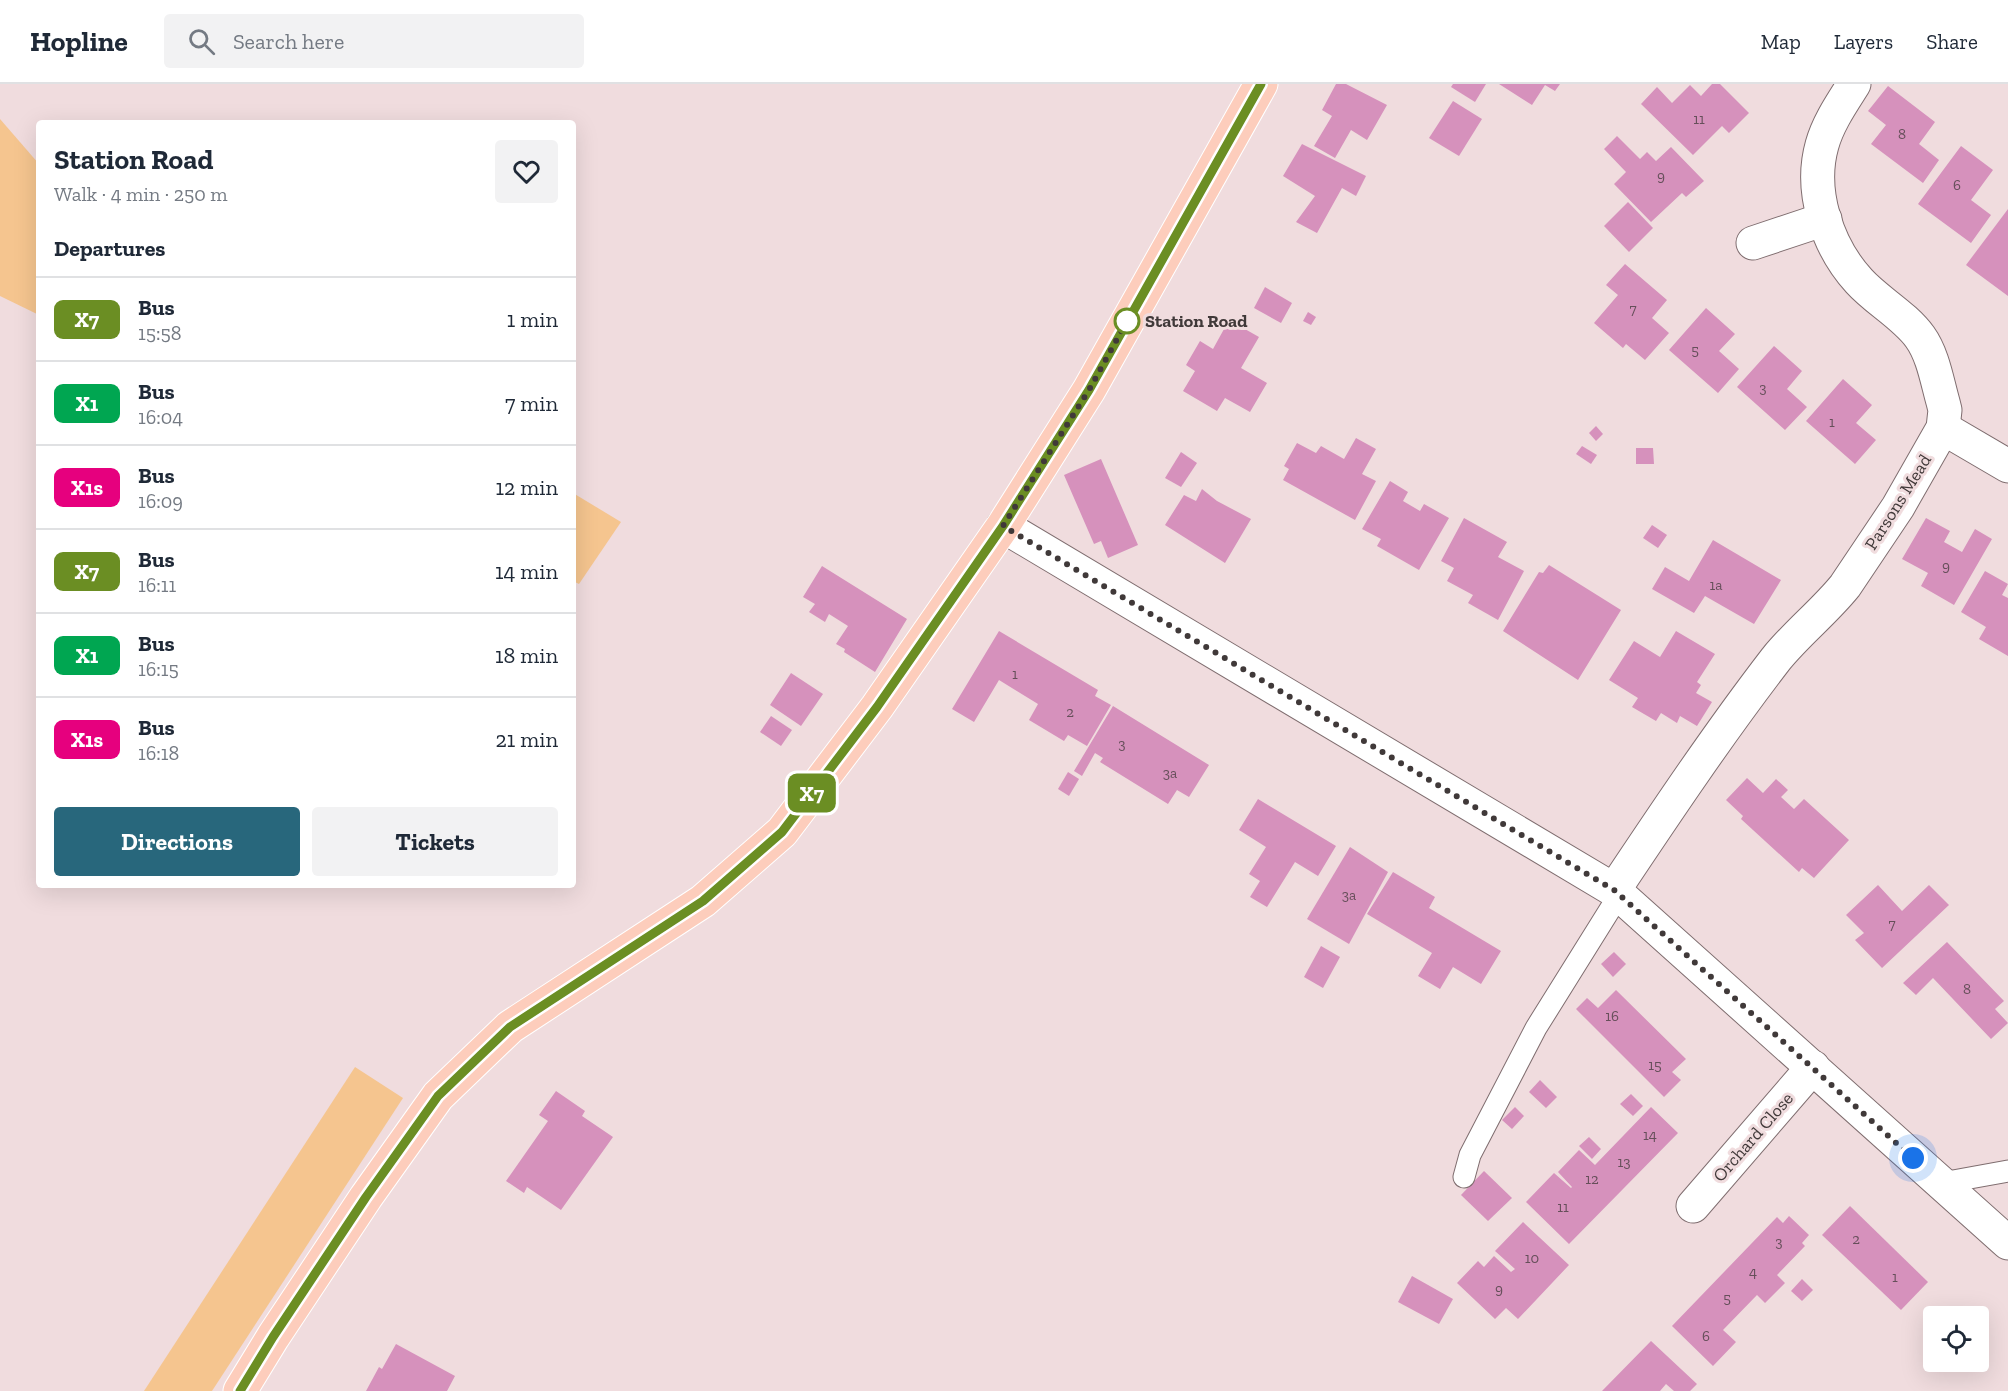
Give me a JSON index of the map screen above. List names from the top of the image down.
{
  "streets": {
    "street": ["Parsons Mead", "Orchard Close"]
  },
  "places": ["Station Road"],
  "lines": ["bus line X7"],
  "house_numbers": [
    "11",
    "8",
    "9",
    "6",
    "7",
    "5",
    "3",
    "1",
    "9",
    "1a",
    "1",
    "2",
    "3",
    "3a",
    "3a",
    "7",
    "8",
    "16",
    "15",
    "14",
    "13",
    "12",
    "11",
    "2",
    "3",
    "10",
    "4",
    "1",
    "9",
    "5",
    "6"
  ],
  "page": {
    "header": "Hopline",
    "search": "Search here",
    "nav": ["Map", "Layers", "Share"],
    "on_map": "X7",
    "heading": [
      ["Station Road", "Walk · 4 min · 250 m"],
      "Departures"
    ],
    "list": [
      {
        "mark": "X7",
        "name": "Bus",
        "note": "15:58",
        "value": "1 min"
      },
      {
        "mark": "X1",
        "name": "Bus",
        "note": "16:04",
        "value": "7 min"
      },
      {
        "mark": "X1s",
        "name": "Bus",
        "note": "16:09",
        "value": "12 min"
      },
      {
        "mark": "X7",
        "name": "Bus",
        "note": "16:11",
        "value": "14 min"
      },
      {
        "mark": "X1",
        "name": "Bus",
        "note": "16:15",
        "value": "18 min"
      },
      {
        "mark": "X1s",
        "name": "Bus",
        "note": "16:18",
        "value": "21 min"
      }
    ],
    "buttons": ["Directions", "Tickets"]
  }
}
